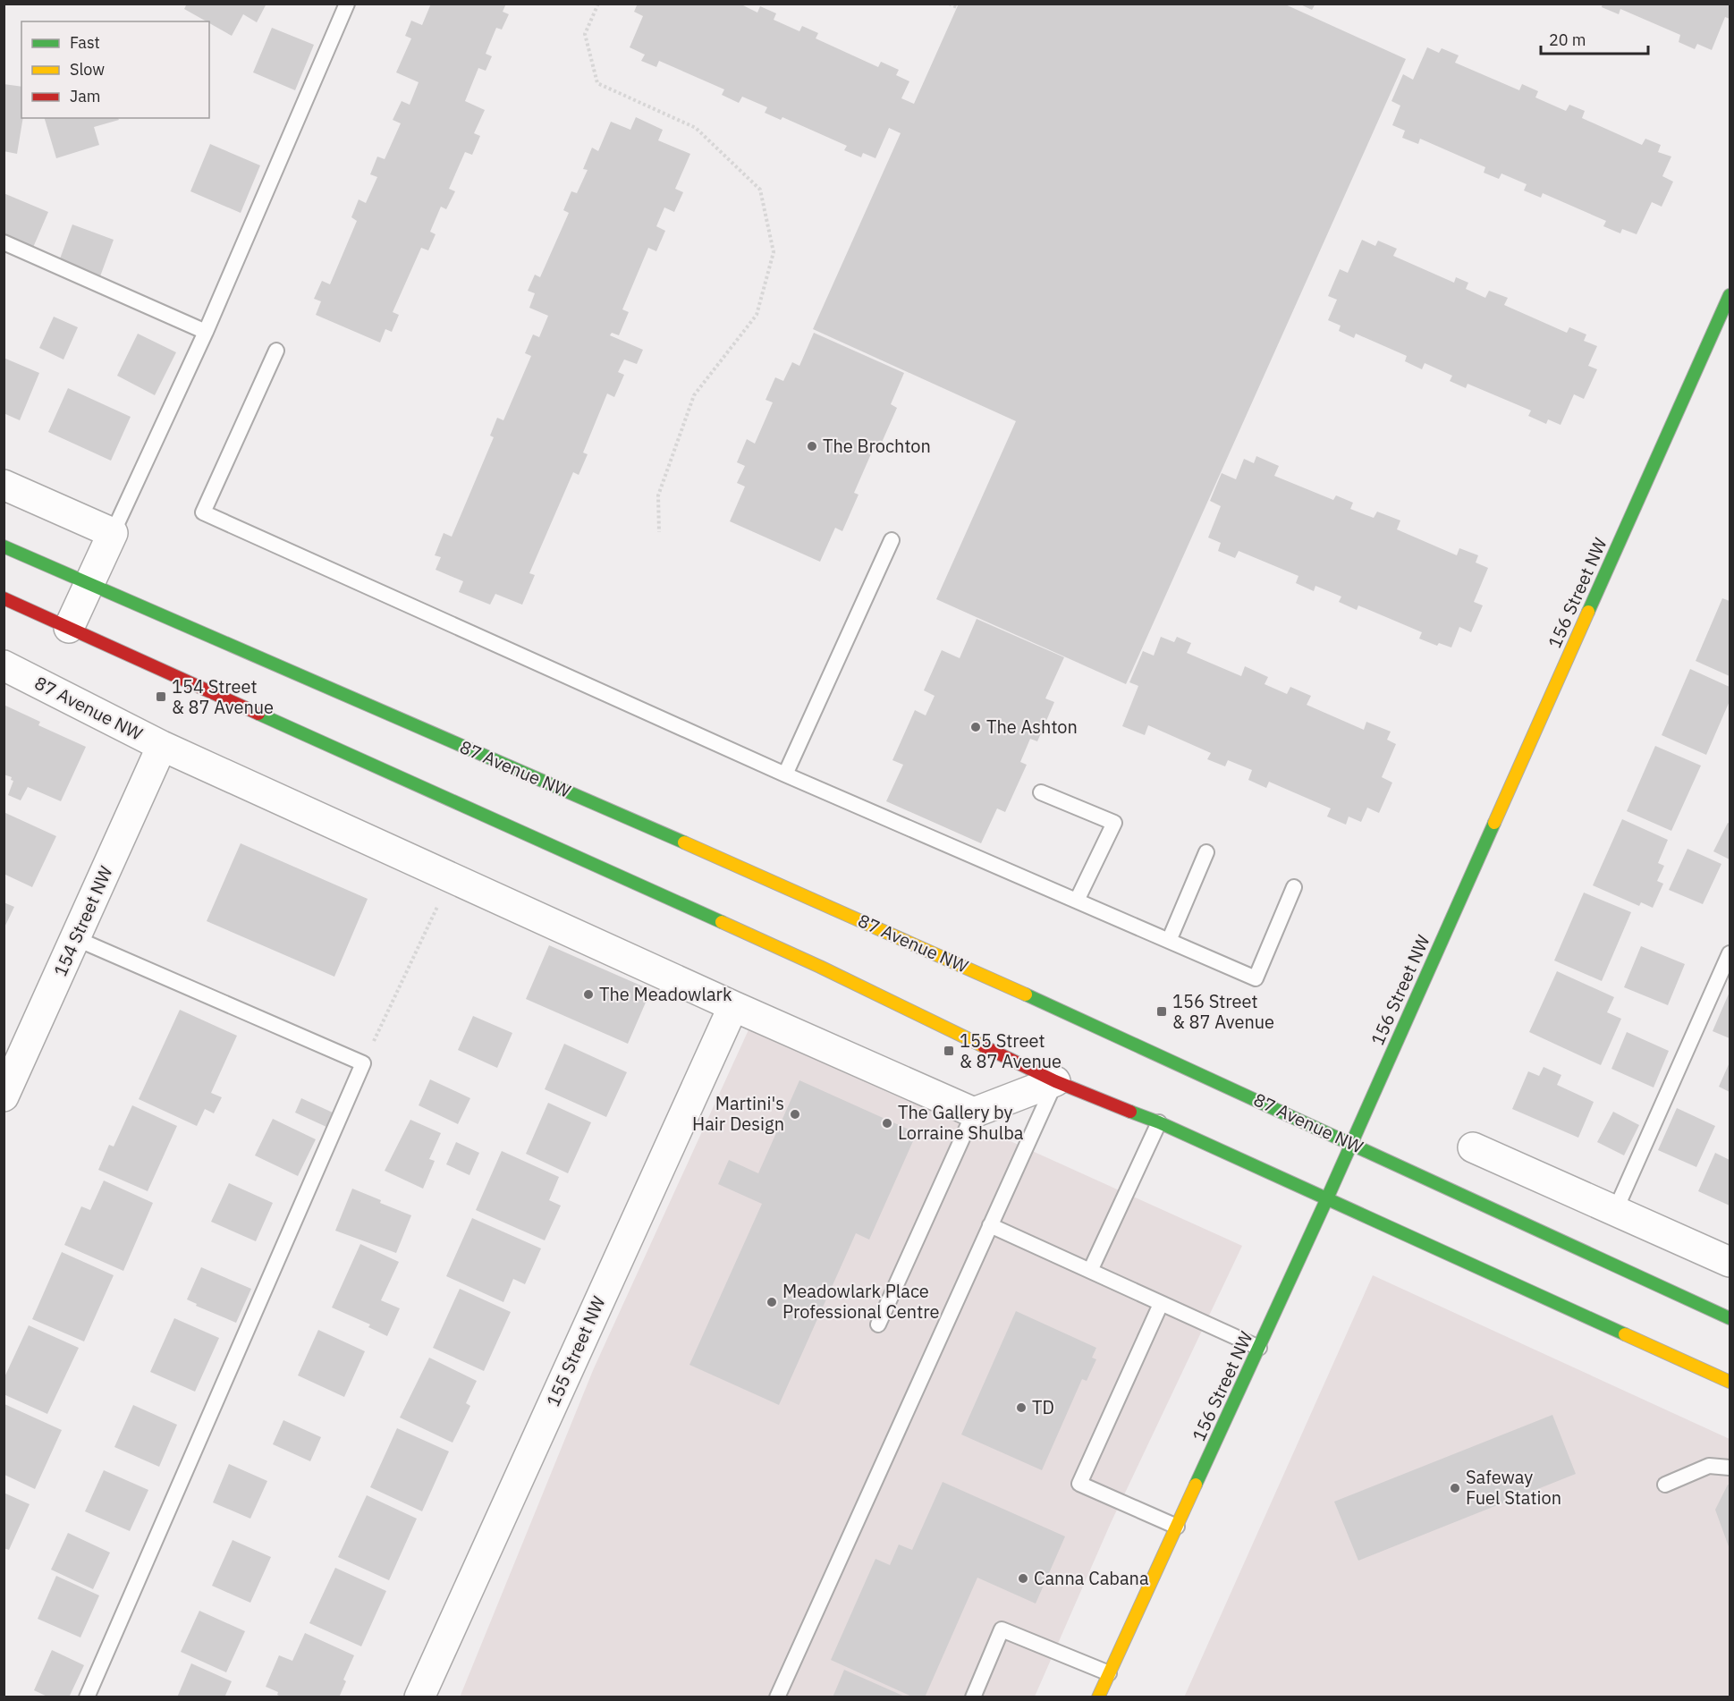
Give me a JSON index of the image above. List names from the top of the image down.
{
  "streets": {
    "main road": ["156 Street NW", "87 Avenue NW"],
    "street": ["154 Street NW", "155 Street NW"]
  },
  "crossings": [
    ["156 Street NW", "87 Avenue NW"],
    ["87 Avenue NW", "154 Street NW"],
    ["87 Avenue NW", "155 Street NW"]
  ],
  "places": {
    "other": [
      "The Brochton",
      "The Ashton",
      "The Meadowlark",
      "Martini's Hair Design",
      "The Gallery by Lorraine Shulba",
      "Meadowlark Place Professional Centre",
      "TD",
      "Safeway Fuel Station",
      "Canna Cabana"
    ],
    "transit": ["154 Street & 87 Avenue", "156 Street & 87 Avenue", "155 Street & 87 Avenue"]
  },
  "legend": ["Fast", "Slow", "Jam"],
  "scale_bar": "20 m"
}
